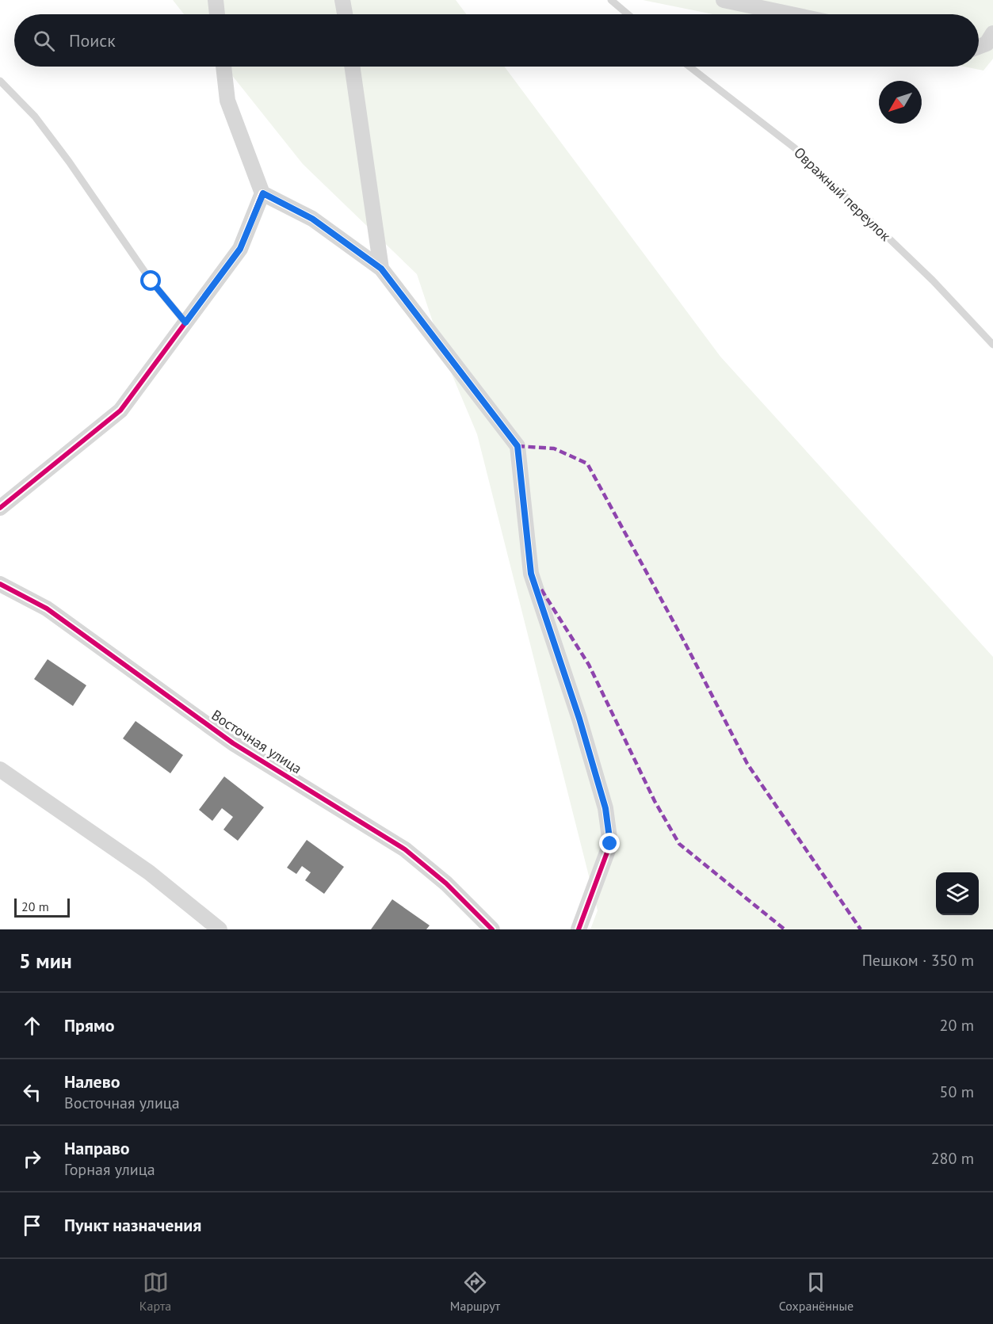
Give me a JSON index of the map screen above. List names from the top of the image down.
{
  "streets": {
    "street": ["Восточная улица"],
    "lane": ["Овражный переулок"]
  },
  "scale_bar": "20 m",
  "north": "bottom left",
  "page": {
    "search": "Поиск",
    "scale": "20 m",
    "heading": ["5 мин", "Пешком · 350 m"],
    "list": [
      ["Прямо", "20 m"],
      ["Налево", "Восточная улица", "50 m"],
      ["Направо", "Горная улица", "280 m"],
      "Пункт назначения"
    ],
    "nav": ["Карта", "Маршрут", "Сохранённые"]
  }
}
